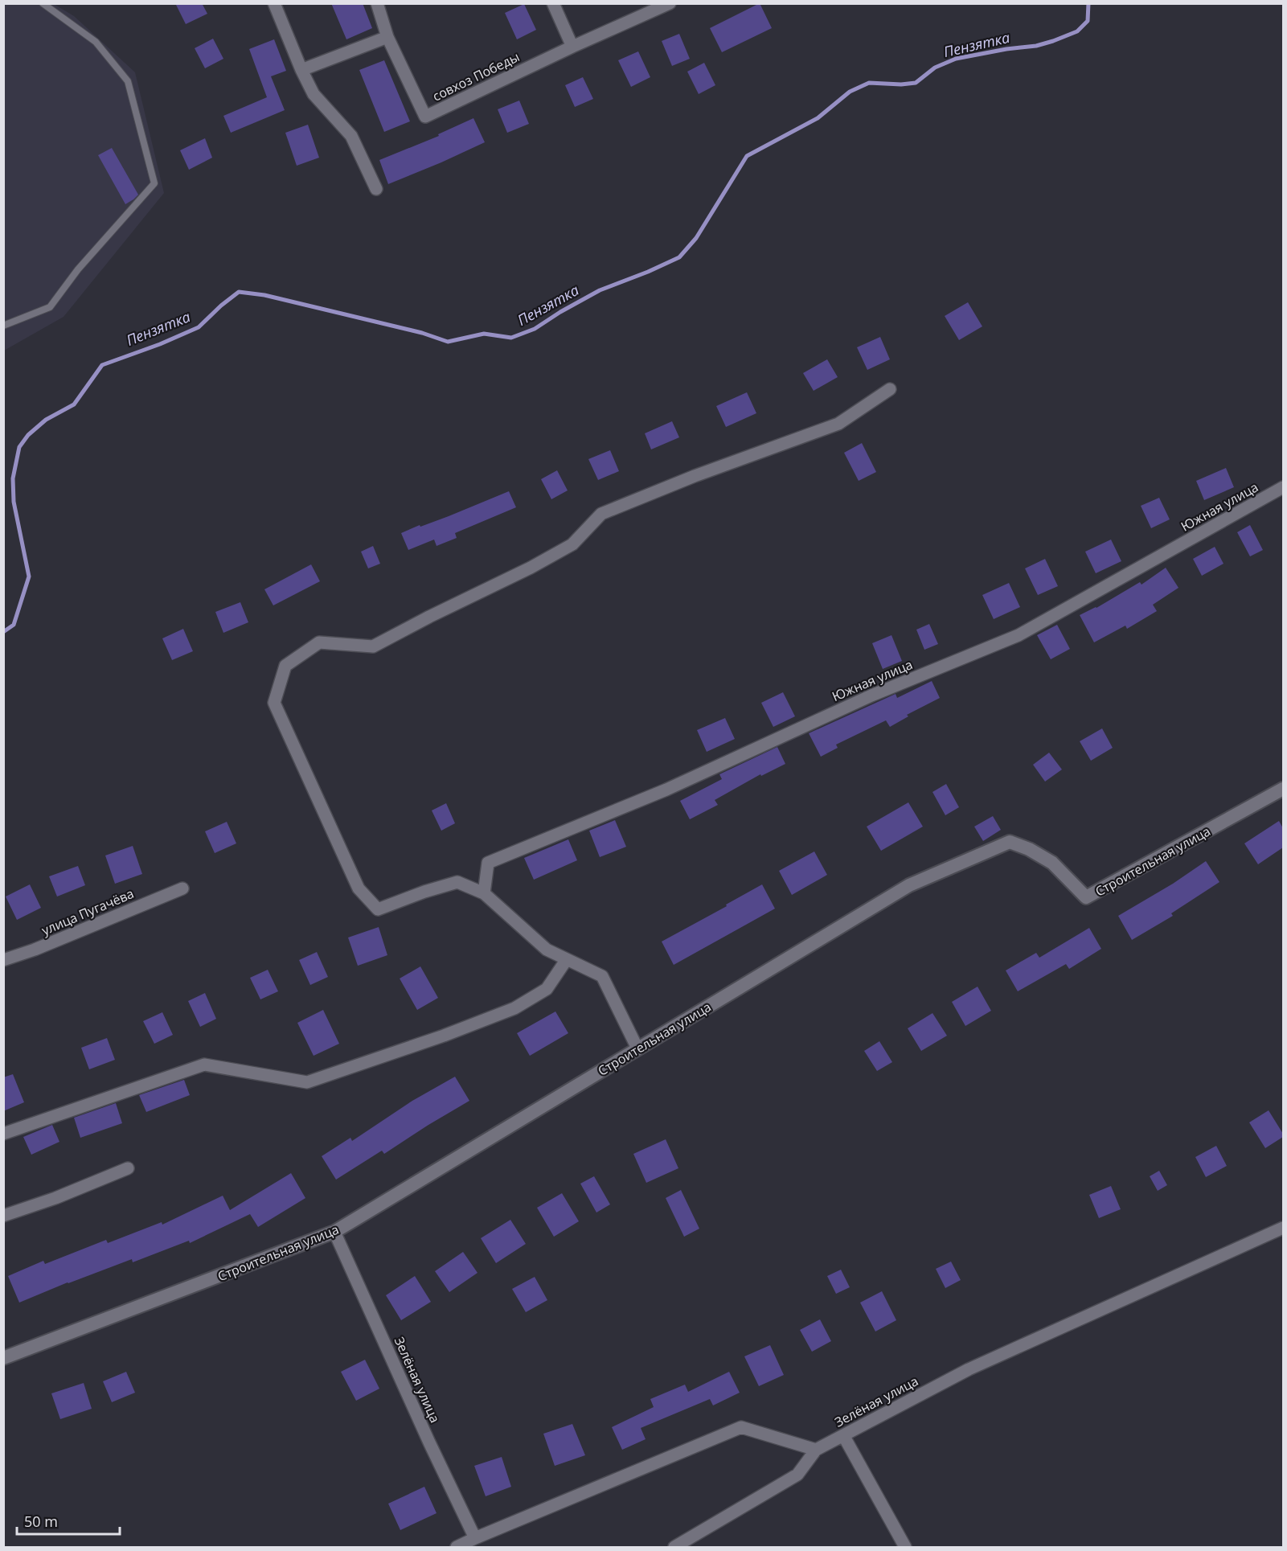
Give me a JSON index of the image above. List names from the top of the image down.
{
  "streets": {
    "street": [
      "совхоз Победы",
      "Южная улица",
      "Строительная улица",
      "улица Пугачёва",
      "Зелёная улица"
    ]
  },
  "crossings": [
    ["Строительная улица", "Зелёная улица"]
  ],
  "water": ["Пензятка"],
  "scale_bar": "50 m"
}
